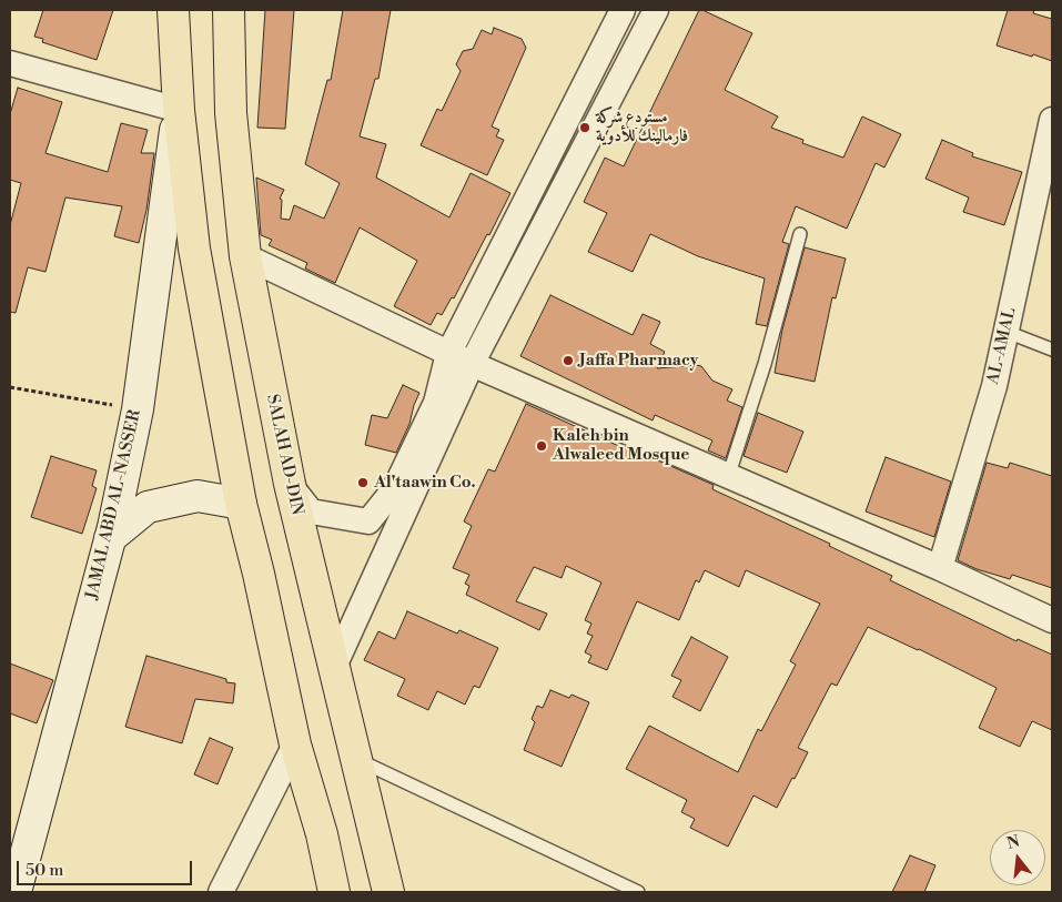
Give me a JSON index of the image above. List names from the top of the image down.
{
  "streets": {
    "highway": ["SALAH AD-DIN"],
    "main road": ["JAMAL ABD AL-NASSER"],
    "street": ["AL-AMAL"]
  },
  "places": [
    "مستودع شركة فارمالينك للأدوية",
    "Jaffa Pharmacy",
    "Kaleh bin Alwaleed Mosque",
    "Al'taawin Co."
  ],
  "scale_bar": "50 m",
  "north": "top"
}
